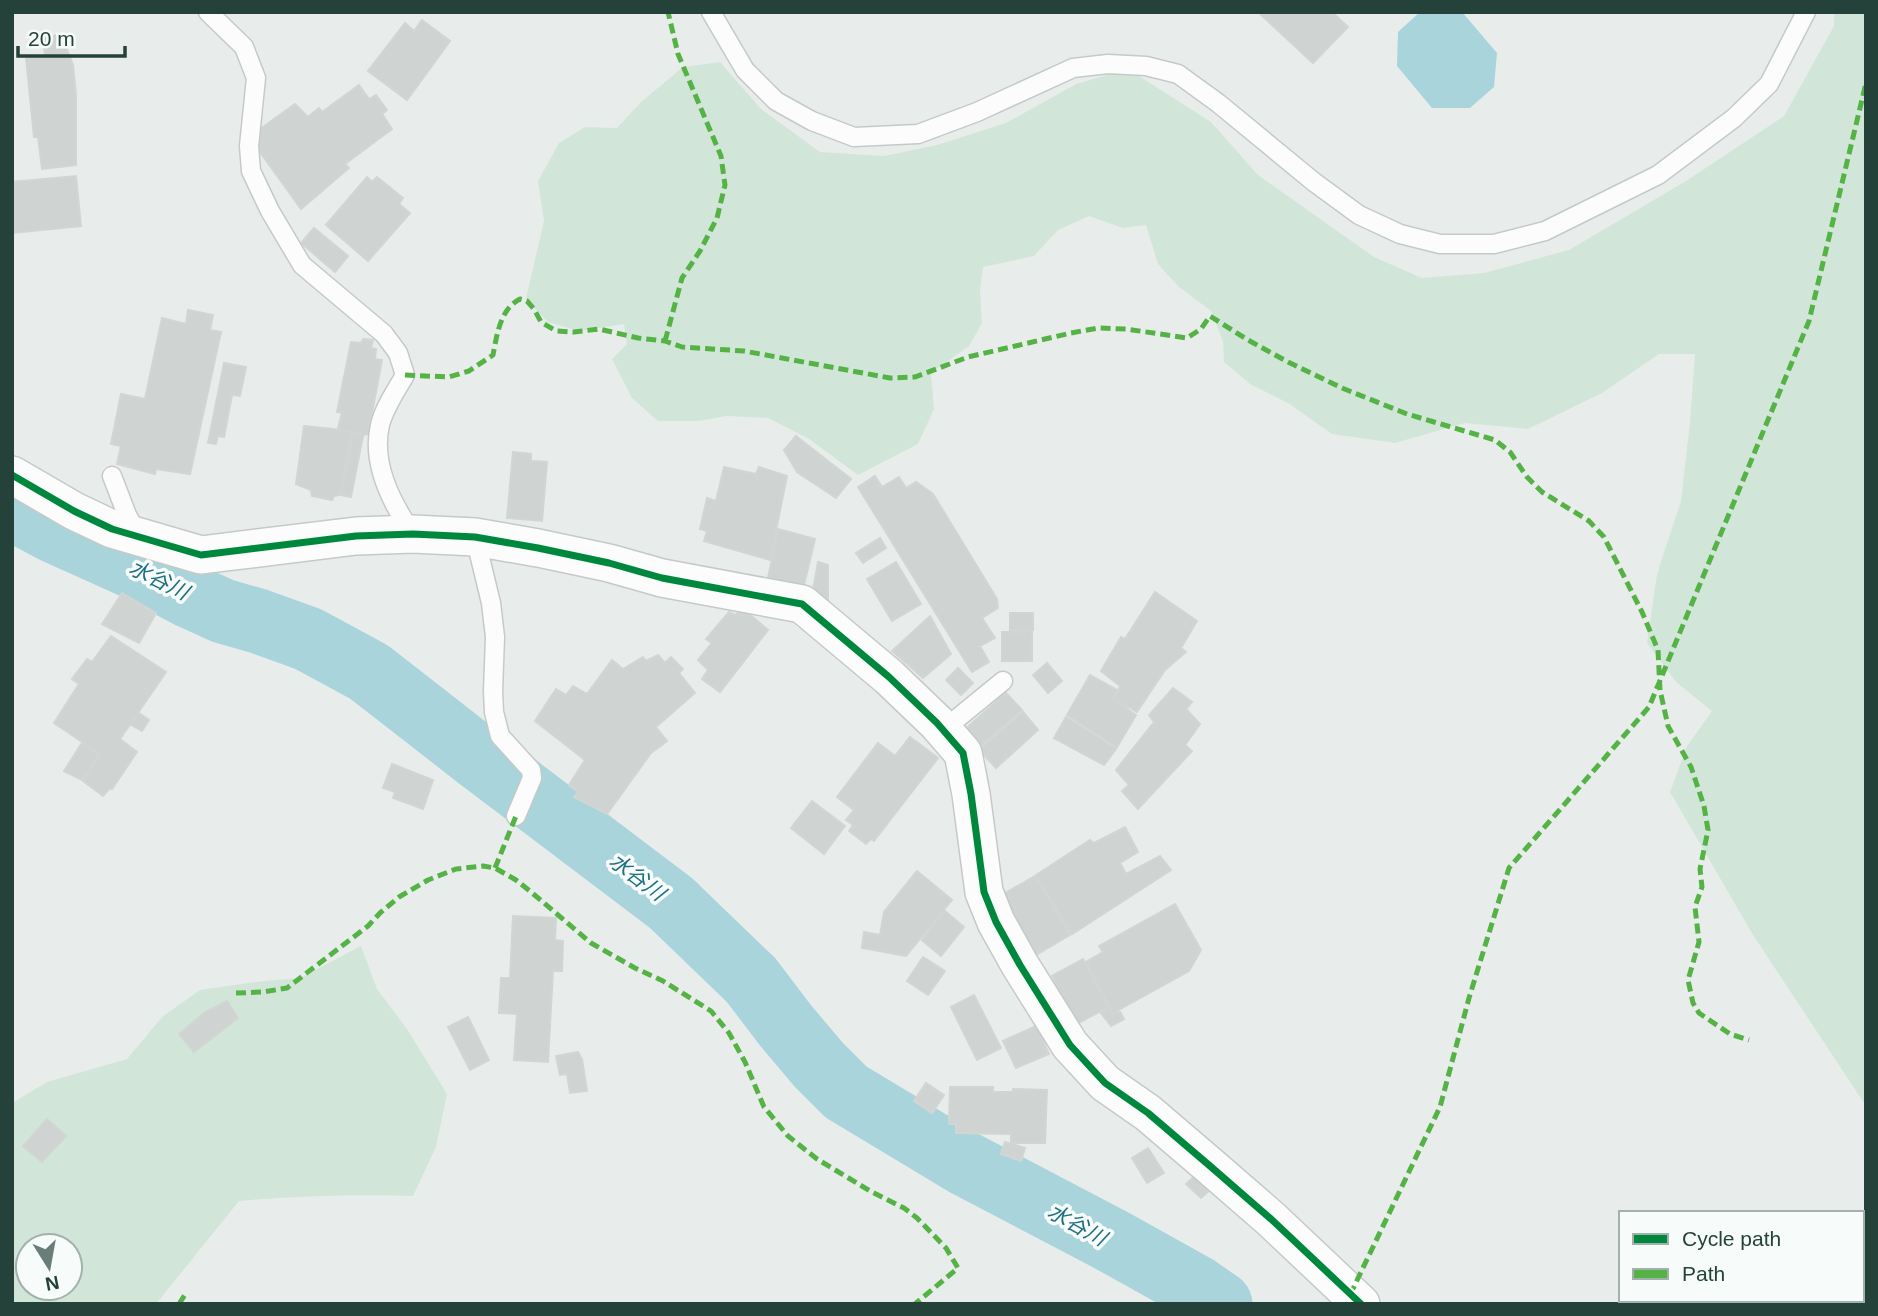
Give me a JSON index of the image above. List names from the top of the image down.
{
  "water": ["水谷川"],
  "legend": ["Cycle path", "Path"],
  "scale_bar": "20 m",
  "north": "bottom"
}
